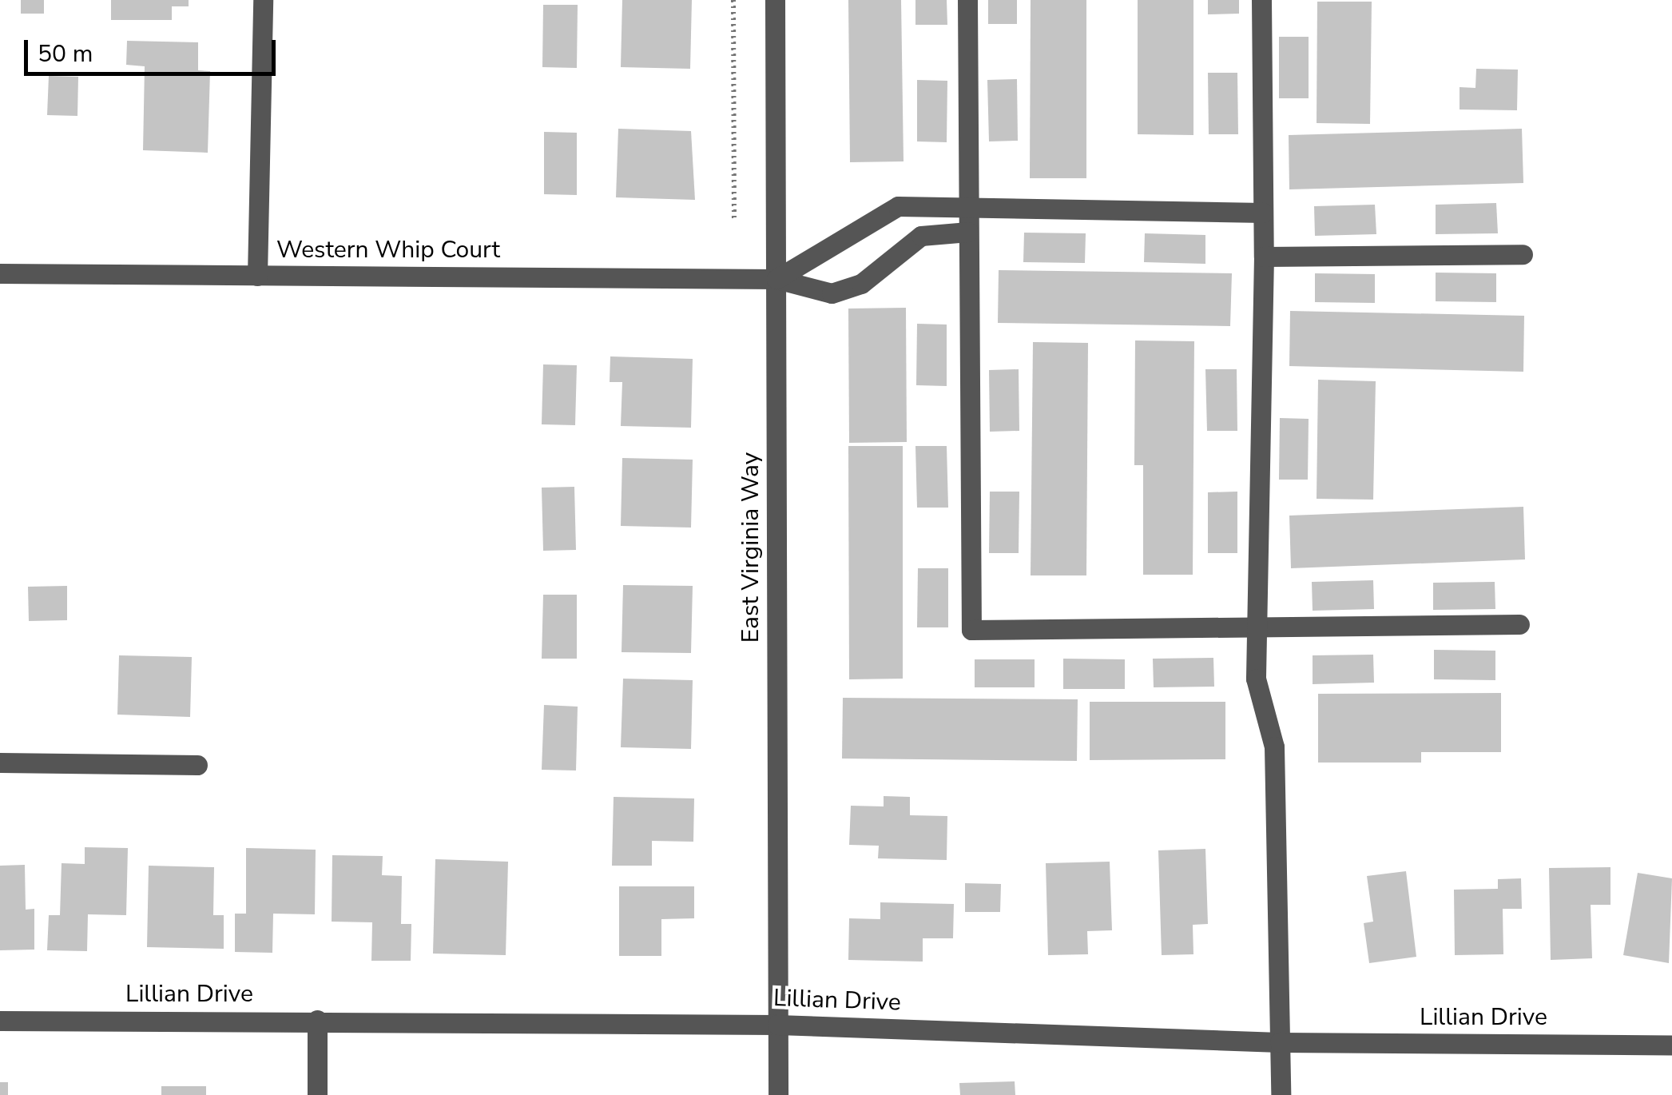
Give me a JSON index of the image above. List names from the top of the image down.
{
  "streets": {
    "street": ["Western Whip Court", "East Virginia Way", "Lillian Drive"]
  },
  "crossings": [
    ["Western Whip Court", "East Virginia Way"],
    ["East Virginia Way", "Lillian Drive"]
  ],
  "scale_bar": "50 m"
}
